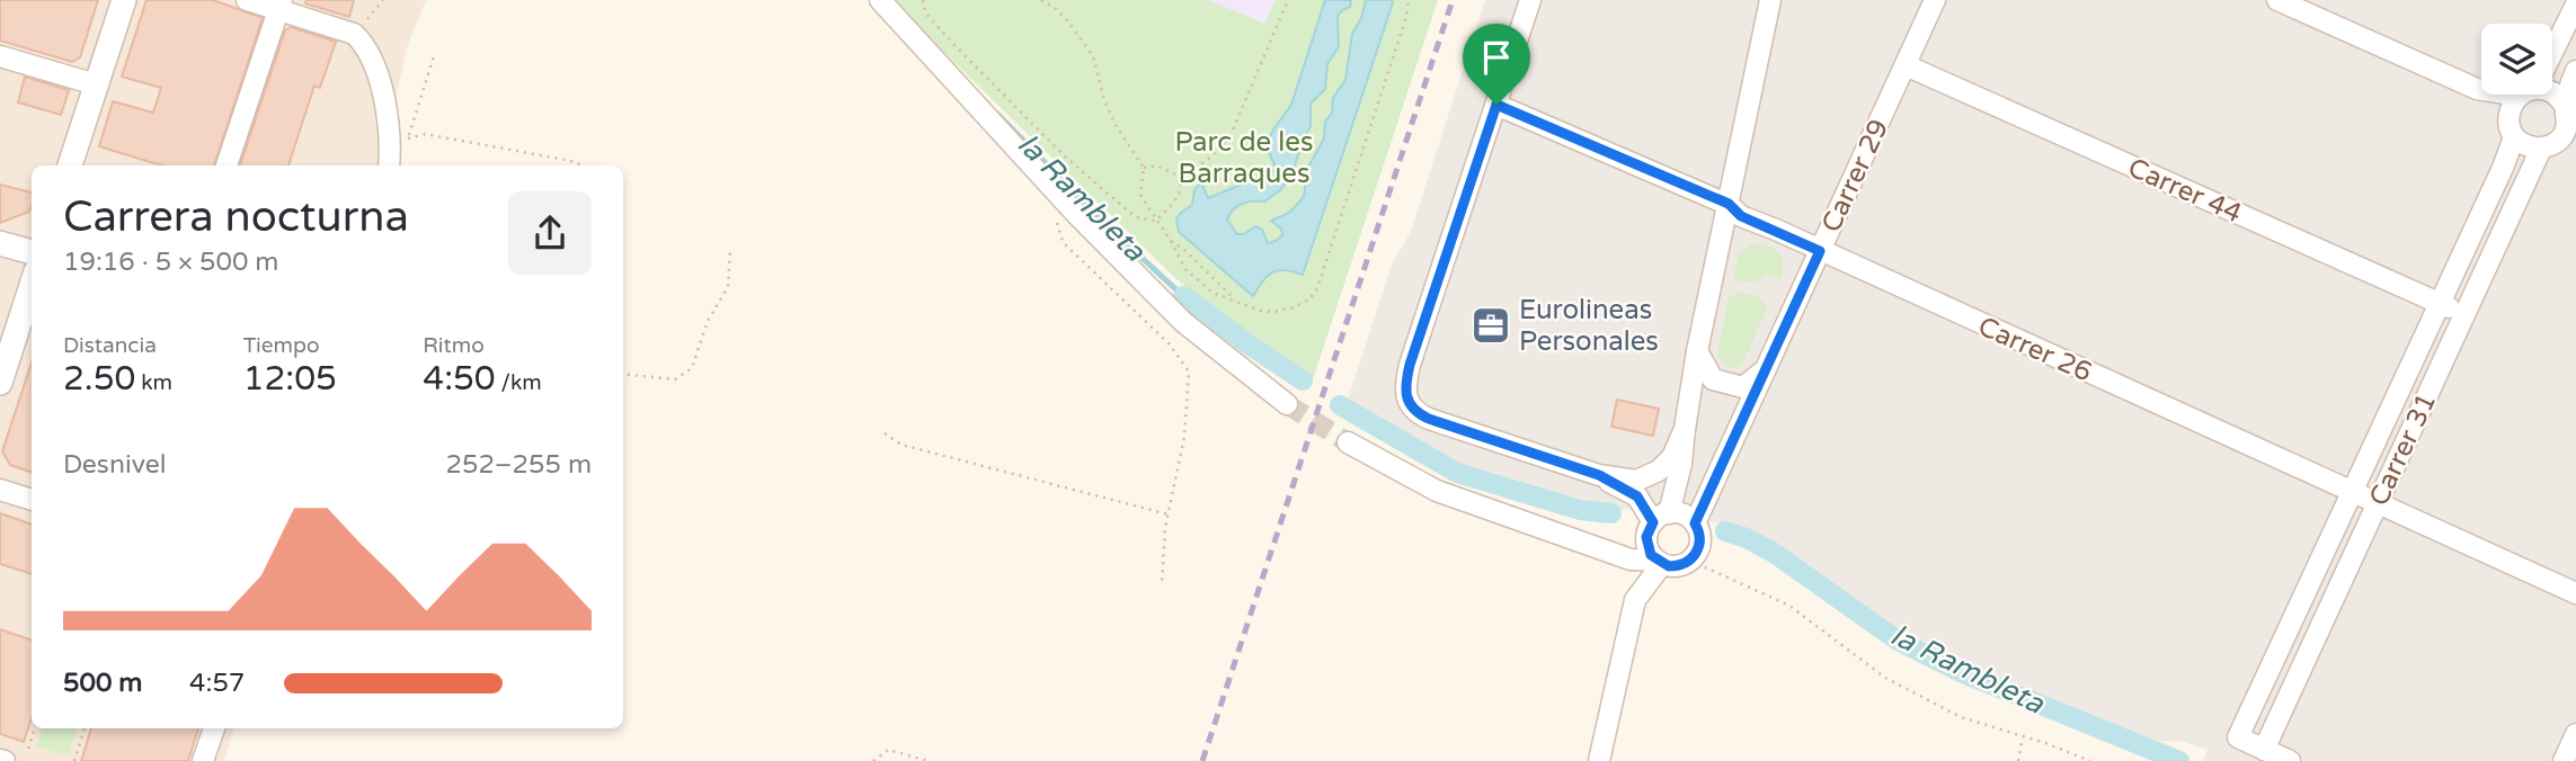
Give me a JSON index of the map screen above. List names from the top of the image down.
{
  "streets": {
    "street": [
      "Carrer 29",
      "Carrer 44",
      "Carrer 26",
      "Carrer 31"
    ]
  },
  "crossings": [
    ["Carrer 29", "Carrer 44"],
    ["Carrer 29", "Carrer 26"],
    ["Carrer 44", "Carrer 31"],
    ["Carrer 26", "Carrer 31"]
  ],
  "water": ["la Rambleta"],
  "parks": ["Parc de les Barraques"],
  "places": {
    "office": ["Eurolineas Personales"]
  },
  "page": {
    "heading": ["Carrera nocturna", "19:16 · 5 × 500 m"],
    "stats": [
      ["Distancia", "2.50 km"],
      ["Tiempo", "12:05"],
      ["Ritmo", "4:50 /km"]
    ],
    "chart": ["Desnivel", "252–255 m"],
    "list": [
      {
        "name": "500 m",
        "note": "4:57"
      }
    ]
  }
}
